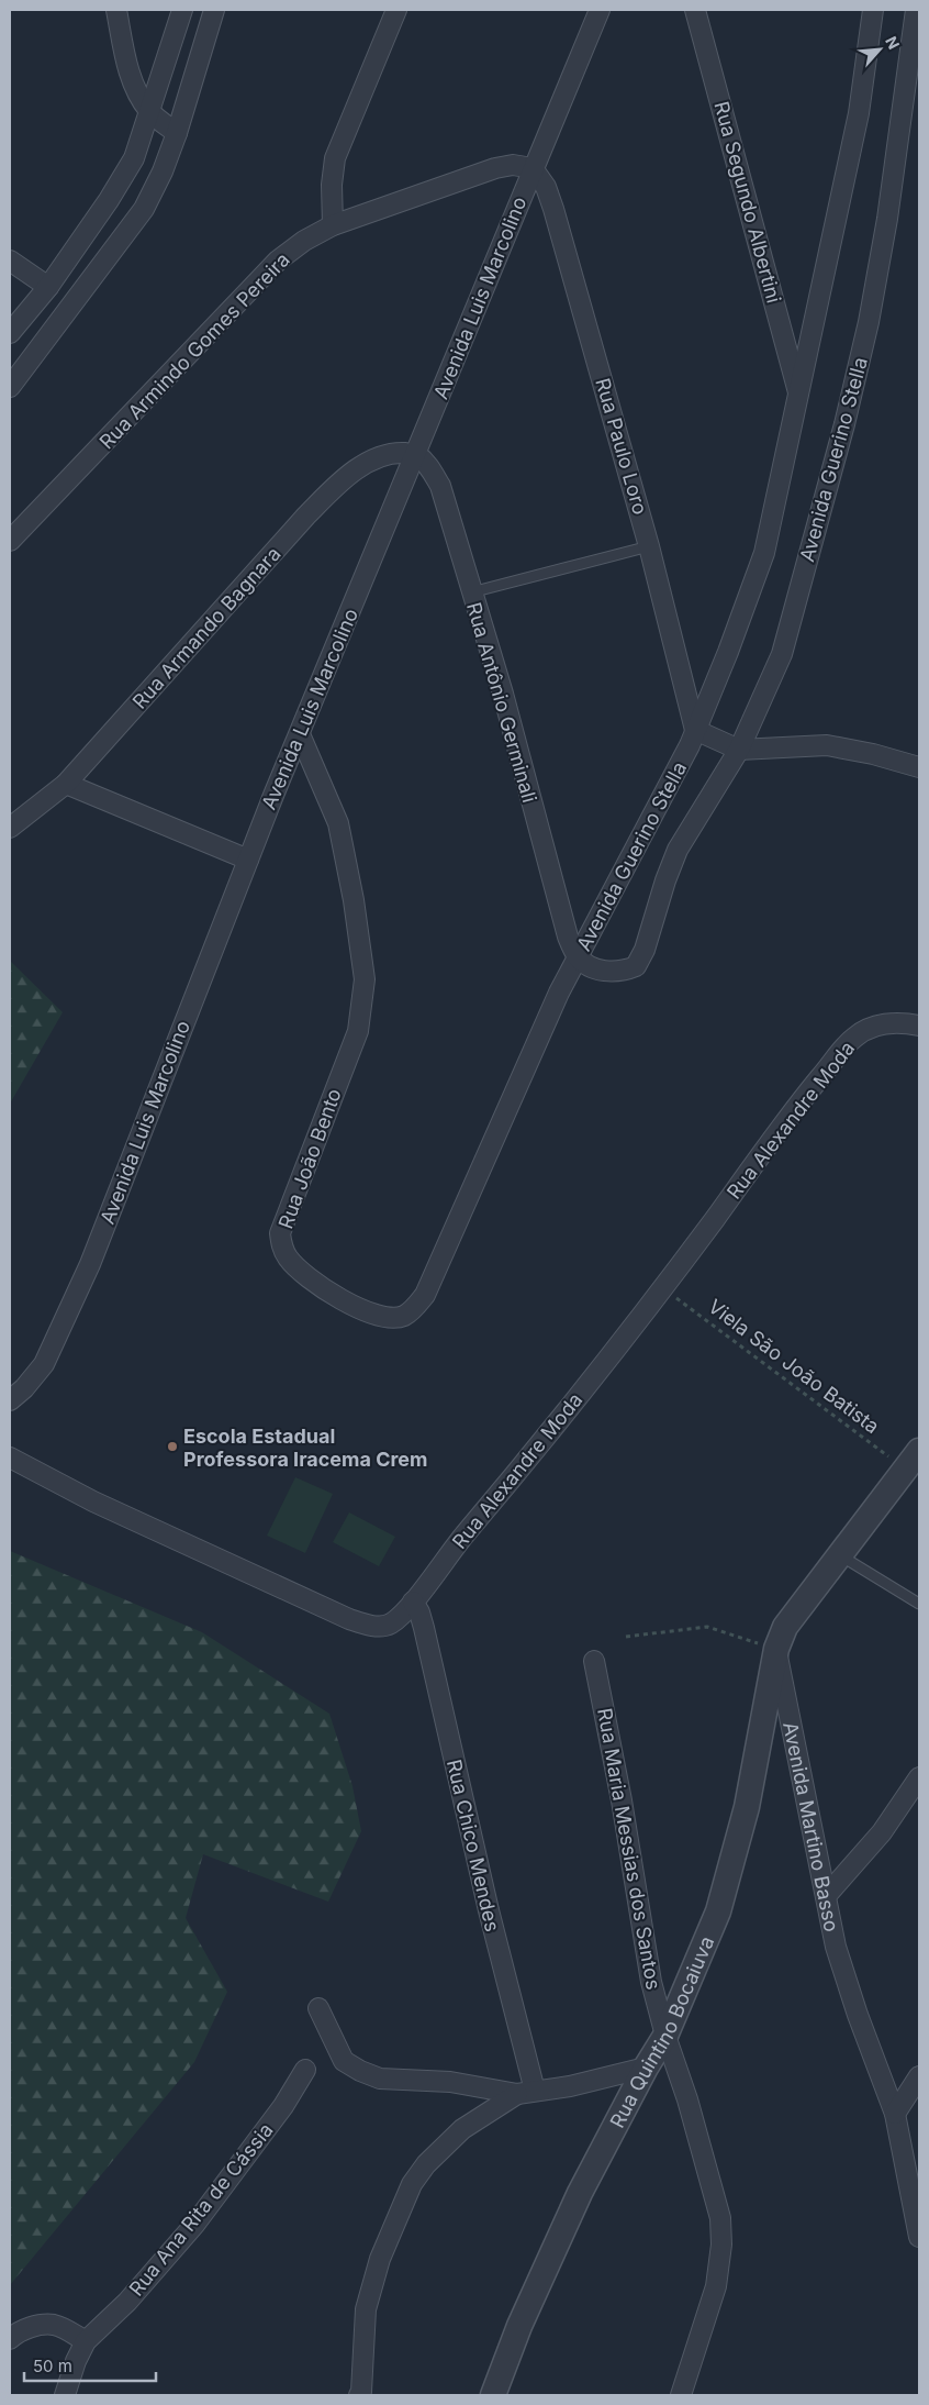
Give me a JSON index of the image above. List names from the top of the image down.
{
  "streets": {
    "street": [
      "Rua Segundo Albertini",
      "Avenida Luis Marcolino",
      "Rua Armindo Gomes Pereira",
      "Rua Paulo Loro",
      "Avenida Guerino Stella",
      "Rua Armando Bagnara",
      "Rua Antônio Germinali",
      "Rua Alexandre Moda",
      "Rua João Bento",
      "Avenida Martino Basso",
      "Rua Chico Mendes",
      "Rua Maria Messias dos Santos",
      "Rua Quintino Bocaiuva",
      "Rua Ana Rita de Cássia"
    ],
    "path": ["Viela São João Batista"]
  },
  "crossings": [
    ["Rua Segundo Albertini", "Avenida Guerino Stella"],
    ["Avenida Luis Marcolino", "Rua Armindo Gomes Pereira"],
    ["Avenida Luis Marcolino", "Rua Paulo Loro"],
    ["Avenida Luis Marcolino", "Rua Armando Bagnara"],
    ["Avenida Luis Marcolino", "Rua Antônio Germinali"],
    ["Avenida Luis Marcolino", "Rua João Bento"],
    ["Rua Armindo Gomes Pereira", "Rua Paulo Loro"],
    ["Rua Paulo Loro", "Avenida Guerino Stella"],
    ["Avenida Guerino Stella", "Rua Antônio Germinali"],
    ["Avenida Guerino Stella", "Rua João Bento"],
    ["Rua Armando Bagnara", "Rua Antônio Germinali"],
    ["Rua Antônio Germinali", "Rua João Bento"],
    ["Rua Alexandre Moda", "Viela São João Batista"],
    ["Rua Alexandre Moda", "Rua Chico Mendes"],
    ["Avenida Martino Basso", "Rua Quintino Bocaiuva"],
    ["Rua Maria Messias dos Santos", "Rua Quintino Bocaiuva"]
  ],
  "places": ["Escola Estadual Professora Iracema Crem"],
  "scale_bar": "50 m",
  "north": "top right"
}
